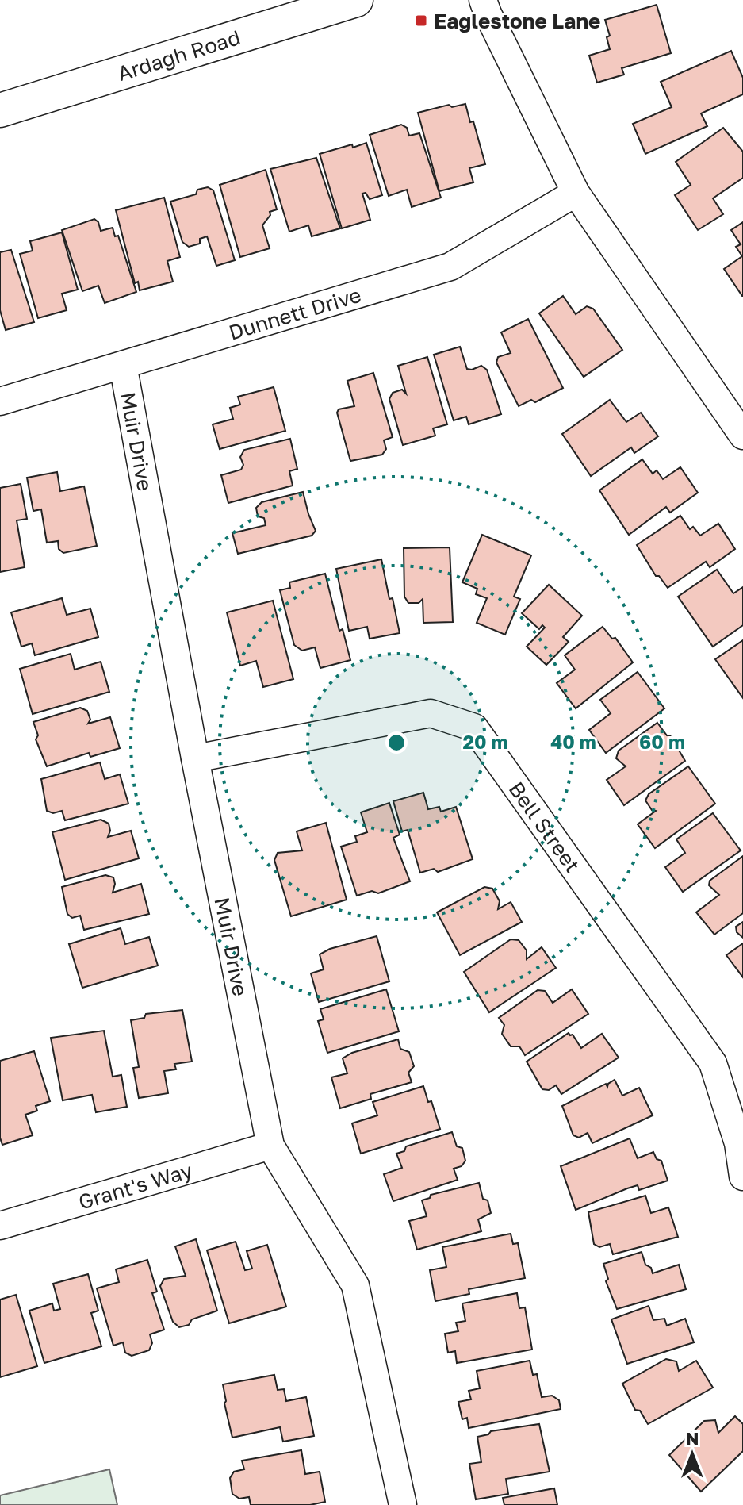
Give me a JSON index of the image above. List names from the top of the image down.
{
  "streets": {
    "street": [
      "Ardagh Road",
      "Dunnett Drive",
      "Muir Drive",
      "Bell Street",
      "Grant's Way"
    ]
  },
  "crossings": [
    ["Dunnett Drive", "Muir Drive"],
    ["Muir Drive", "Bell Street"],
    ["Muir Drive", "Grant's Way"]
  ],
  "places": {
    "transit": ["Eaglestone Lane"]
  },
  "north": "top",
  "rings": ["20 m", "40 m", "60 m"]
}
